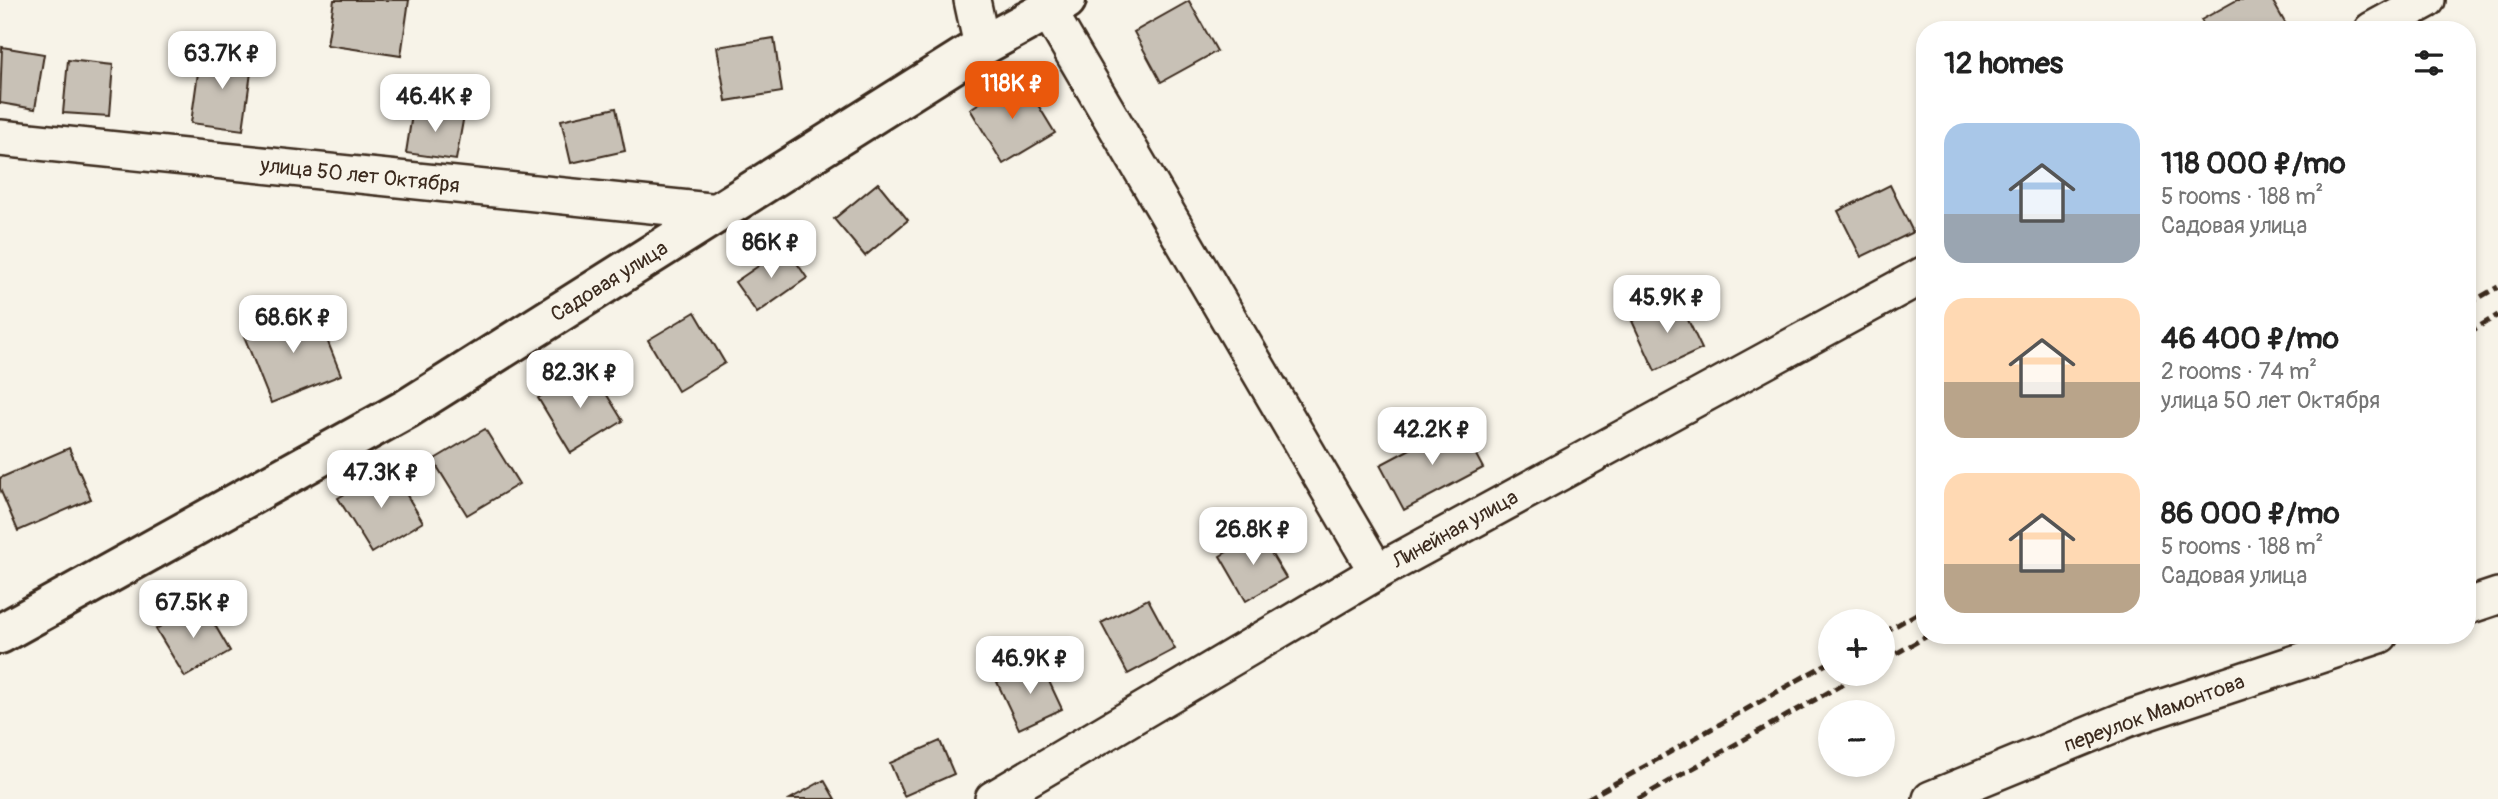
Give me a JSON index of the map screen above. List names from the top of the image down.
{
  "streets": {
    "street": [
      "улица 50 лет Октября",
      "Садовая улица",
      "Линейная улица",
      "переулок Мамонтова"
    ]
  },
  "crossings": [
    ["улица 50 лет Октября", "Садовая улица"]
  ],
  "page": {
    "heading": "12 homes",
    "price": [
      "63.7K ₽",
      "118K ₽",
      "46.4K ₽",
      "86K ₽",
      "45.9K ₽",
      "68.6K ₽",
      "82.3K ₽",
      "42.2K ₽",
      "47.3K ₽",
      "26.8K ₽",
      "67.5K ₽",
      "46.9K ₽"
    ],
    "list": [
      {
        "name": "118 000 ₽/mo",
        "note": "5 rooms · 188 m² · Садовая улица"
      },
      {
        "name": "46 400 ₽/mo",
        "note": "2 rooms · 74 m² · улица 50 лет Октября"
      },
      {
        "name": "86 000 ₽/mo",
        "note": "5 rooms · 188 m² · Садовая улица"
      }
    ],
    "map_buttons": ["+", "−"]
  }
}
